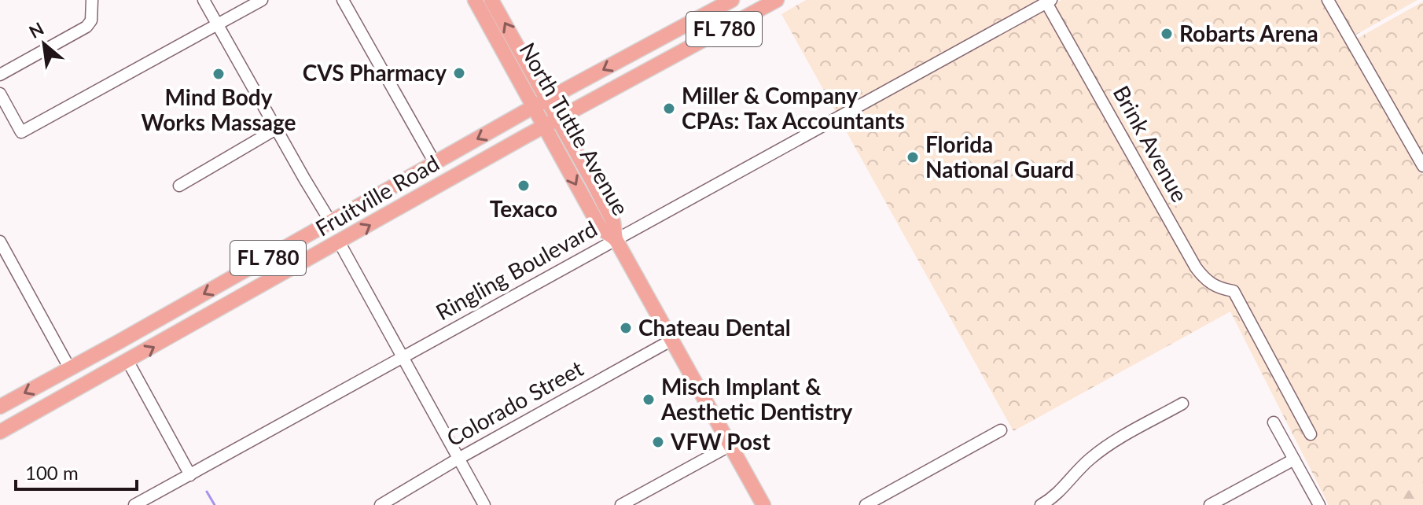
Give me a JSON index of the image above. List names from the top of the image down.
{
  "streets": {
    "main road": ["FL 780", "North Tuttle Avenue", "Fruitville Road"],
    "street": ["Brink Avenue", "Ringling Boulevard", "Colorado Street"]
  },
  "crossings": [
    ["North Tuttle Avenue", "Fruitville Road"],
    ["North Tuttle Avenue", "Ringling Boulevard"],
    ["Brink Avenue", "Ringling Boulevard"]
  ],
  "places": [
    "Robarts Arena",
    "CVS Pharmacy",
    "Mind Body Works Massage",
    "Miller & Company CPAs: Tax Accountants",
    "Florida National Guard",
    "Texaco",
    "Chateau Dental",
    "Misch Implant & Aesthetic Dentistry",
    "VFW Post"
  ],
  "scale_bar": "100 m",
  "north": "top left"
}
